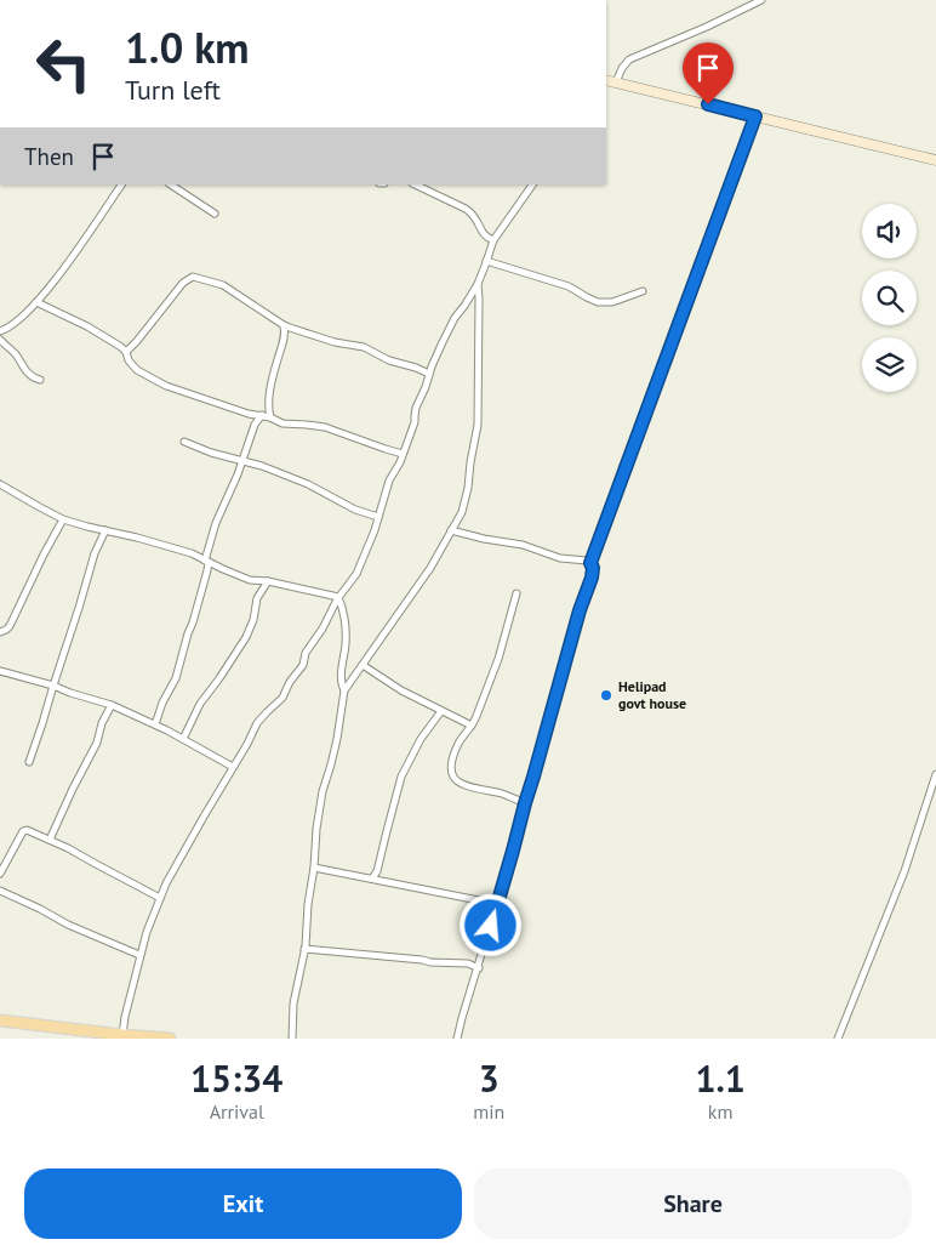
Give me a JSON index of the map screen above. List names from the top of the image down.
{
  "places": ["Helipad govt house"],
  "page": {
    "turn": ["1.0 km", "Turn left"],
    "then": "Then",
    "eta": [
      "15:34",
      "Arrival",
      "3",
      "min",
      "1.1",
      "km"
    ],
    "buttons": ["Exit", "Share"]
  }
}
